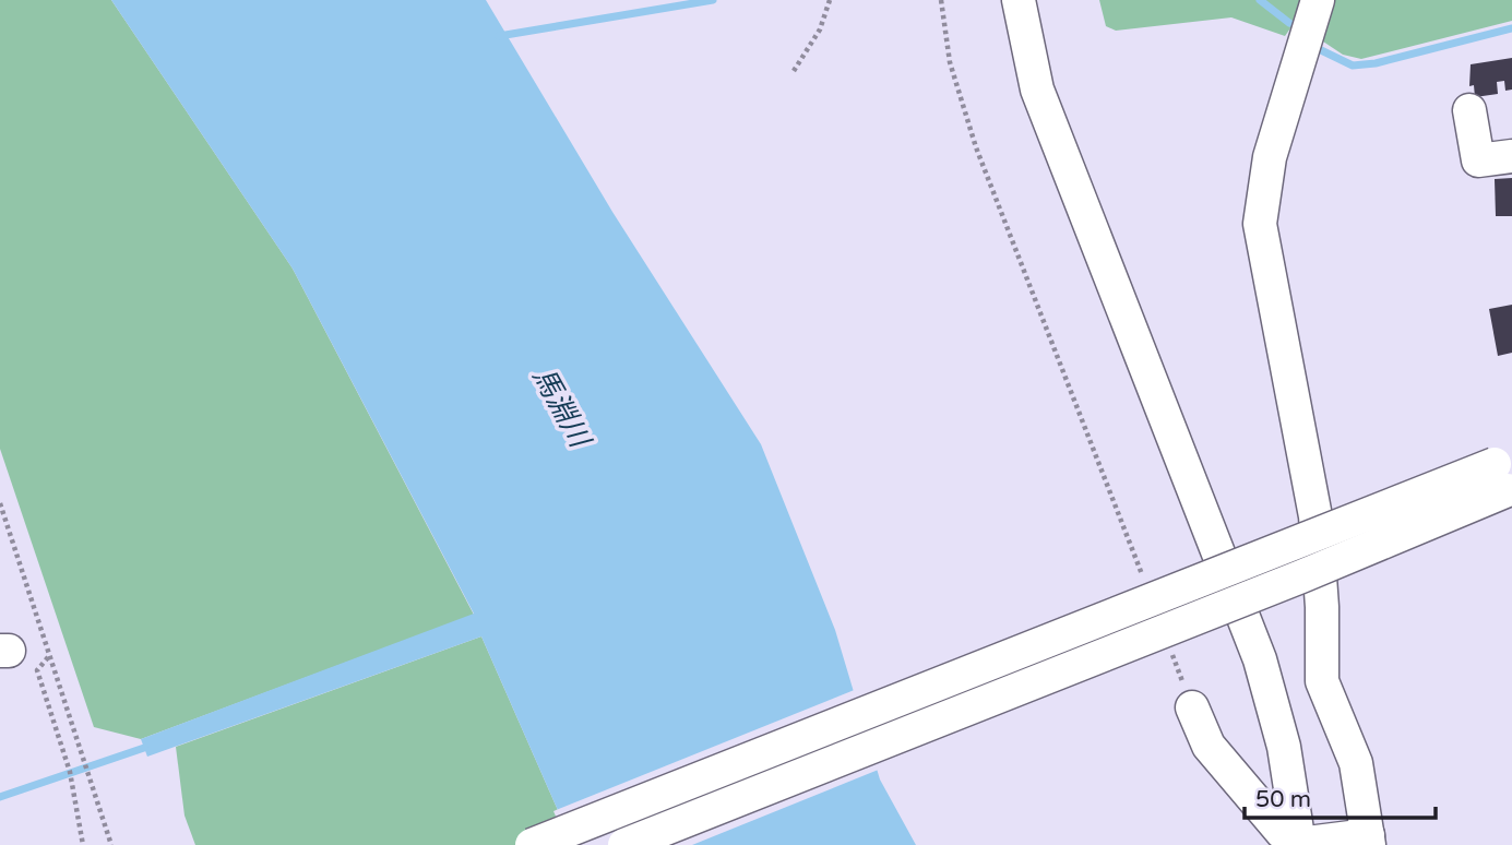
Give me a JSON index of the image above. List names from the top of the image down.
{
  "water": ["馬淵川"],
  "scale_bar": "50 m"
}
